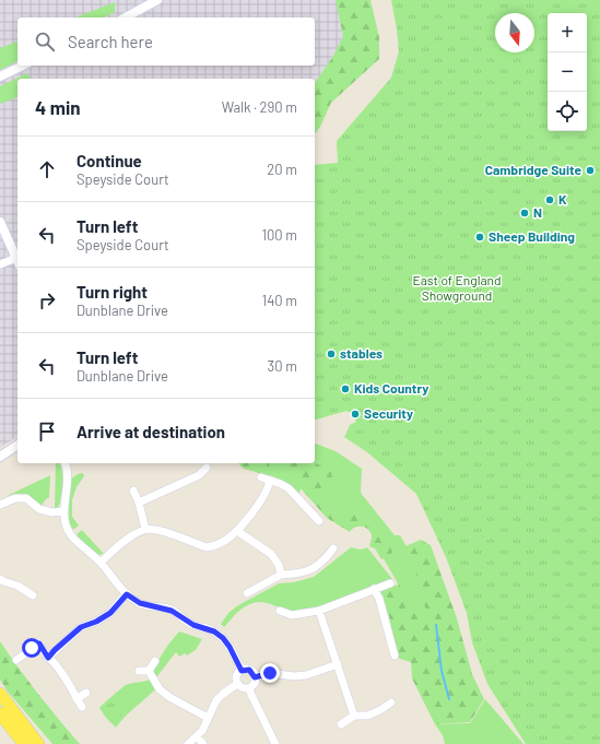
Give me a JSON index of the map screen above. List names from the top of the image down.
{
  "parks": ["East of England Showground"],
  "places": [
    "Cambridge Suite",
    "K",
    "N",
    "Sheep Building",
    "stables",
    "Kids Country",
    "Security"
  ],
  "north": "bottom",
  "page": {
    "map_buttons": ["+", "−"],
    "search": "Search here",
    "heading": ["4 min", "Walk · 290 m"],
    "list": [
      ["Continue", "Speyside Court", "20 m"],
      ["Turn left", "Speyside Court", "100 m"],
      ["Turn right", "Dunblane Drive", "140 m"],
      ["Turn left", "Dunblane Drive", "30 m"],
      "Arrive at destination"
    ]
  }
}
